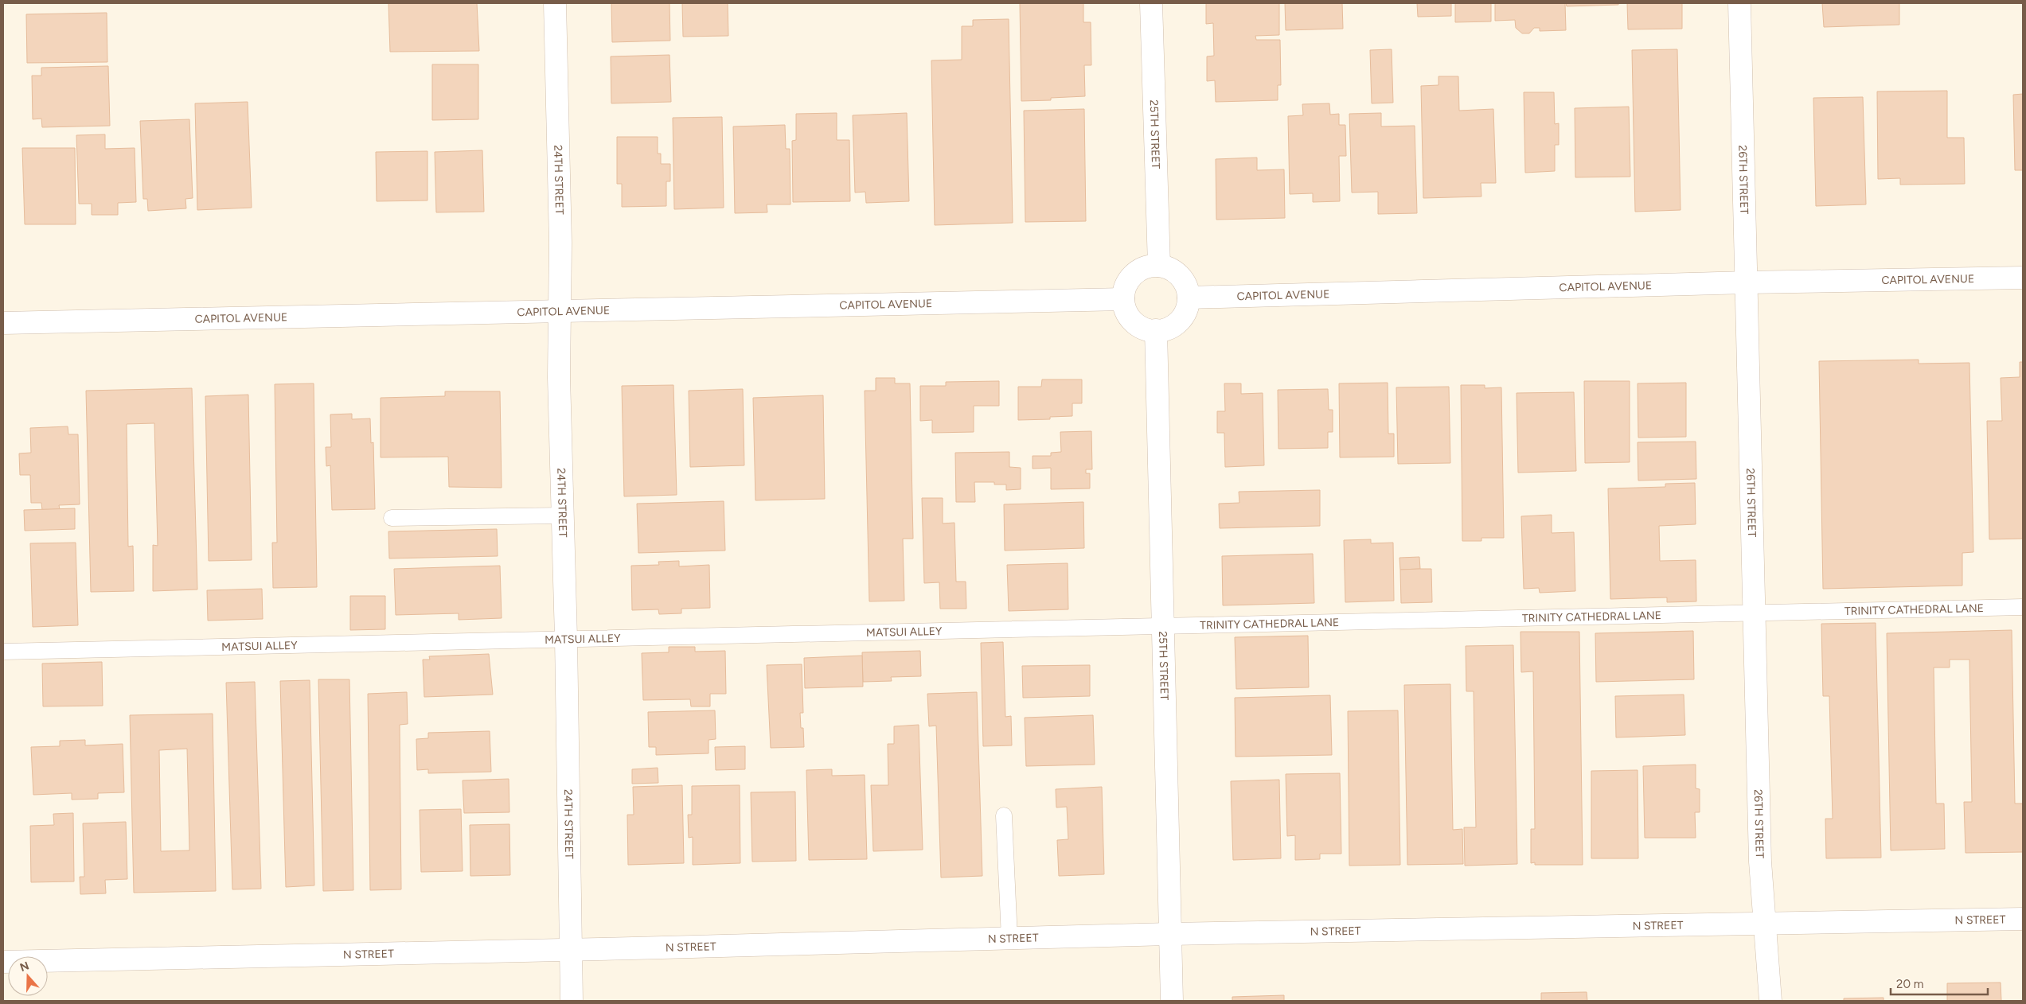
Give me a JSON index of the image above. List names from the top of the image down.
{
  "streets": {
    "street": [
      "25TH STREET",
      "24TH STREET",
      "26TH STREET",
      "CAPITOL AVENUE",
      "N STREET"
    ],
    "lane": ["TRINITY CATHEDRAL LANE", "MATSUI ALLEY"]
  },
  "crossings": [
    ["25TH STREET", "CAPITOL AVENUE"],
    ["25TH STREET", "TRINITY CATHEDRAL LANE"],
    ["25TH STREET", "MATSUI ALLEY"],
    ["25TH STREET", "N STREET"],
    ["24TH STREET", "CAPITOL AVENUE"],
    ["24TH STREET", "MATSUI ALLEY"],
    ["24TH STREET", "N STREET"],
    ["26TH STREET", "CAPITOL AVENUE"],
    ["26TH STREET", "TRINITY CATHEDRAL LANE"],
    ["26TH STREET", "N STREET"],
    ["TRINITY CATHEDRAL LANE", "MATSUI ALLEY"]
  ],
  "scale_bar": "20 m",
  "north": "top"
}
